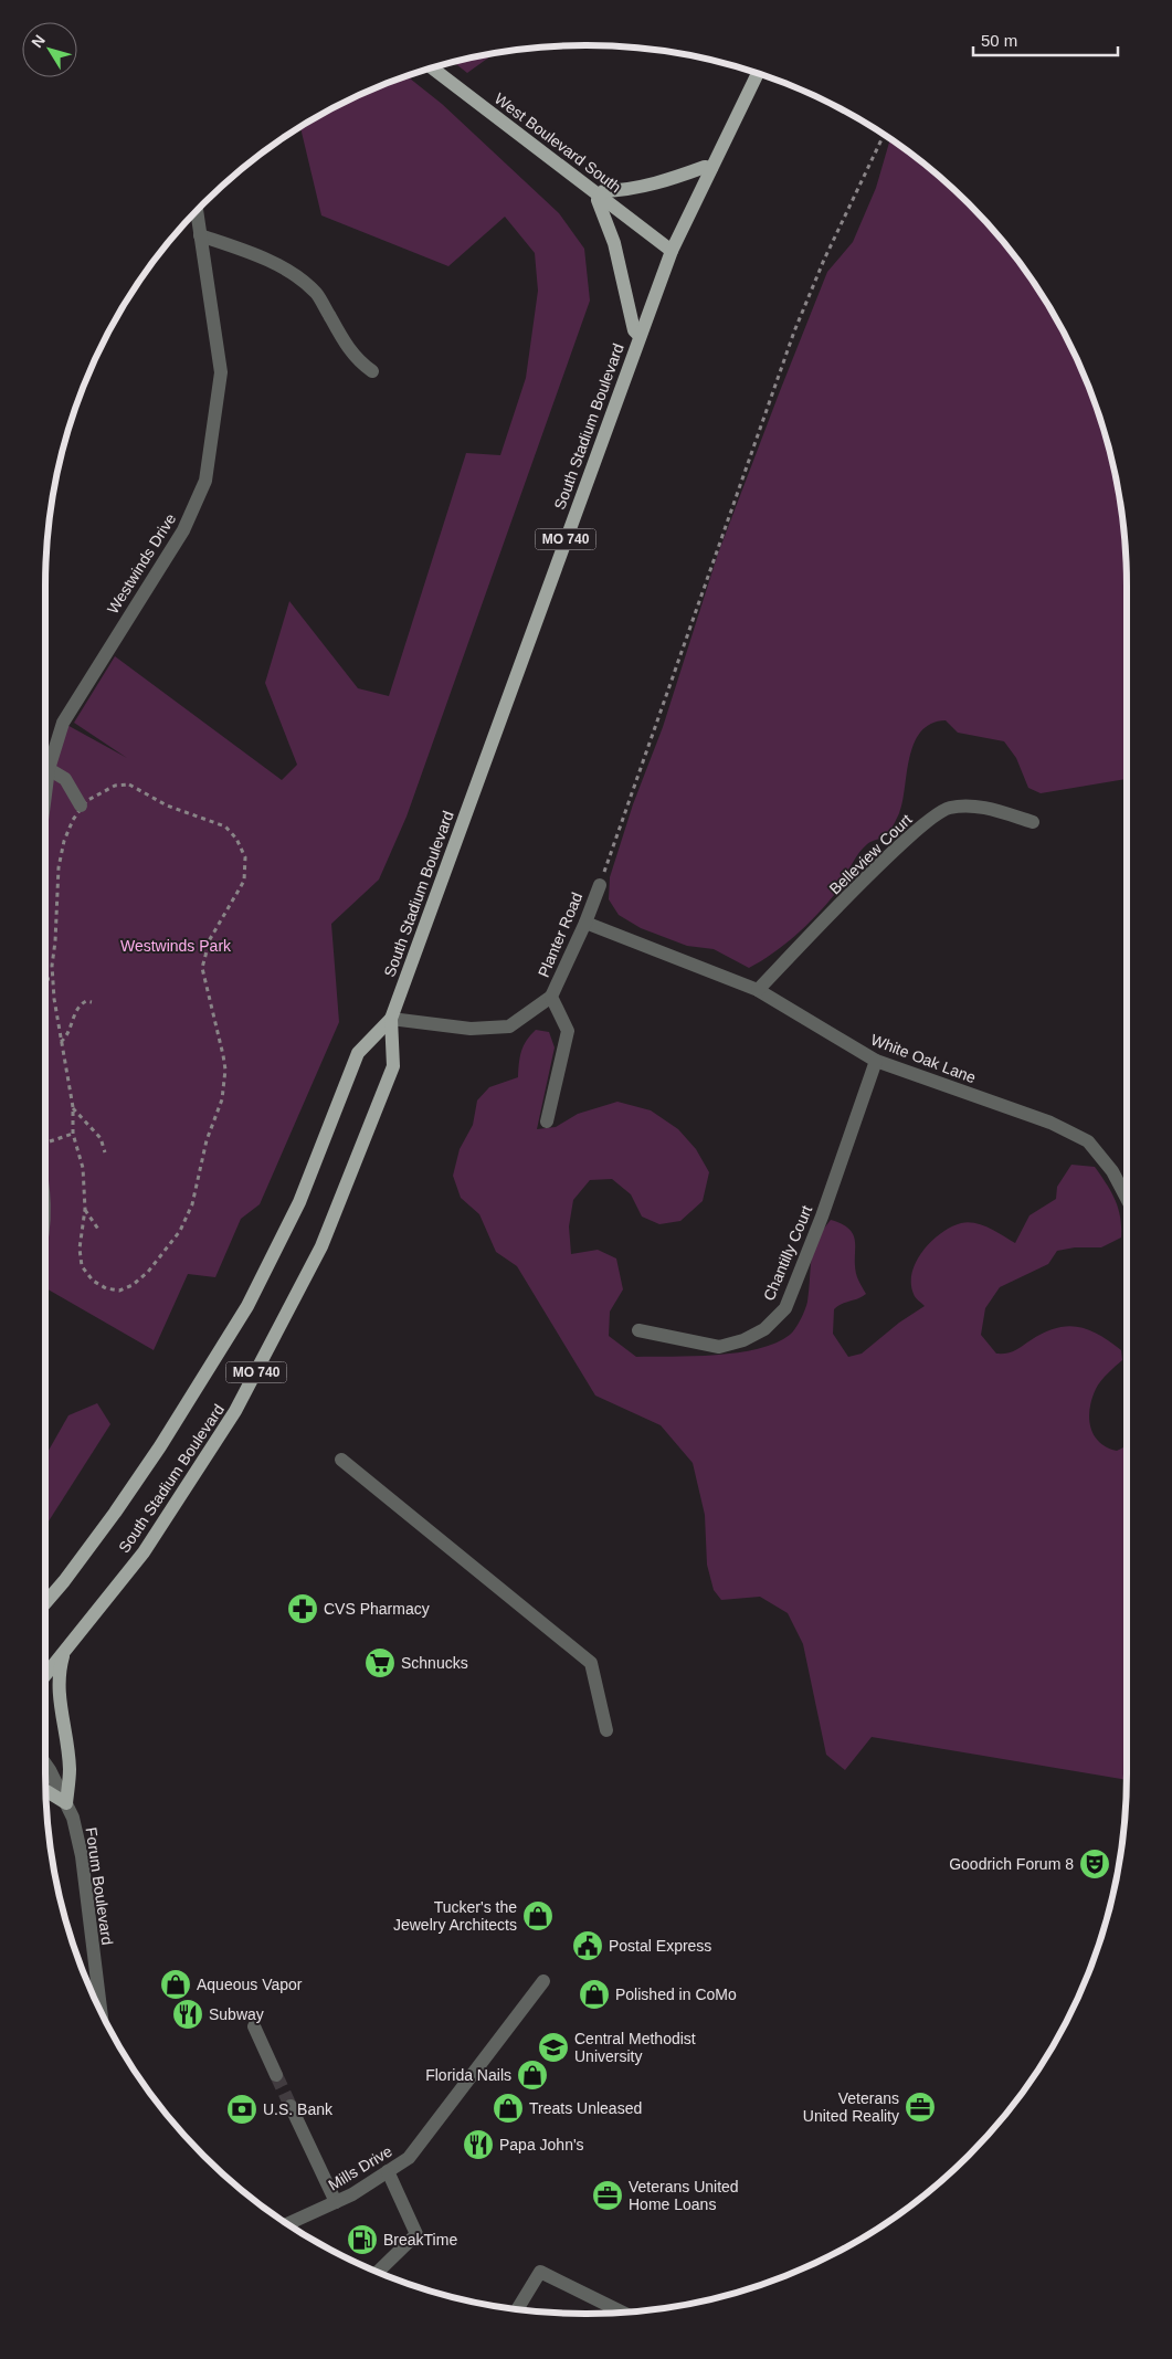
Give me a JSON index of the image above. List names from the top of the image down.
{
  "streets": {
    "main road": ["West Boulevard South", "South Stadium Boulevard", "MO 740"],
    "street": [
      "Westwinds Drive",
      "Belleview Court",
      "Planter Road",
      "White Oak Lane",
      "Chantilly Court",
      "Forum Boulevard",
      "Mills Drive"
    ]
  },
  "crossings": [
    ["West Boulevard South", "South Stadium Boulevard"],
    ["South Stadium Boulevard", "MO 740"],
    ["South Stadium Boulevard", "Planter Road"],
    ["MO 740", "Planter Road"],
    ["Belleview Court", "White Oak Lane"],
    ["Planter Road", "White Oak Lane"],
    ["White Oak Lane", "Chantilly Court"]
  ],
  "parks": ["Westwinds Park"],
  "places": {
    "pharmacy": ["CVS Pharmacy"],
    "supermarket": ["Schnucks"],
    "theatre": ["Goodrich Forum 8"],
    "shop": [
      "Tucker's the Jewelry Architects",
      "Aqueous Vapor",
      "Polished in CoMo",
      "Florida Nails",
      "Treats Unleased"
    ],
    "public building": ["Postal Express"],
    "restaurant": ["Subway", "Papa John's"],
    "school or university": ["Central Methodist University"],
    "office": ["Veterans United Reality", "Veterans United Home Loans"],
    "bank": ["U.S. Bank"],
    "fuel station": ["BreakTime"]
  },
  "scale_bar": "50 m",
  "north": "top left"
}
